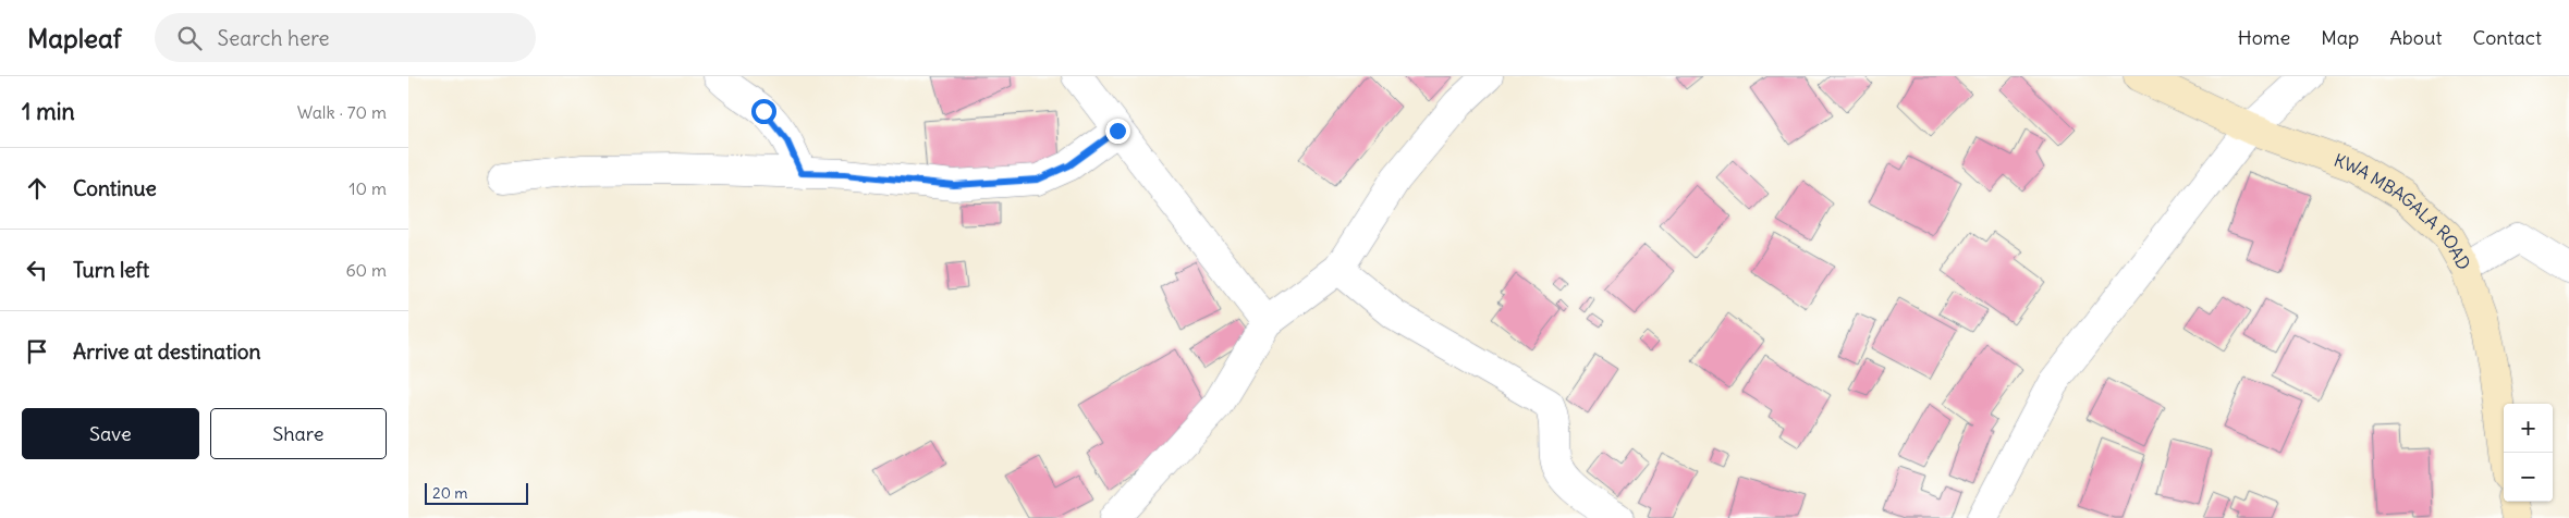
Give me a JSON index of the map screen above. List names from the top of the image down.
{
  "streets": {
    "street": ["KWA MBAGALA ROAD"]
  },
  "scale_bar": "20 m",
  "page": {
    "header": "Mapleaf",
    "search": "Search here",
    "nav": [
      "Home",
      "Map",
      "About",
      "Contact"
    ],
    "heading": ["1 min", "Walk · 70 m"],
    "list": [
      ["Continue", "10 m"],
      ["Turn left", "60 m"],
      "Arrive at destination"
    ],
    "buttons": ["Save", "Share"],
    "map_buttons": ["+", "−"],
    "scale": "20 m"
  }
}
